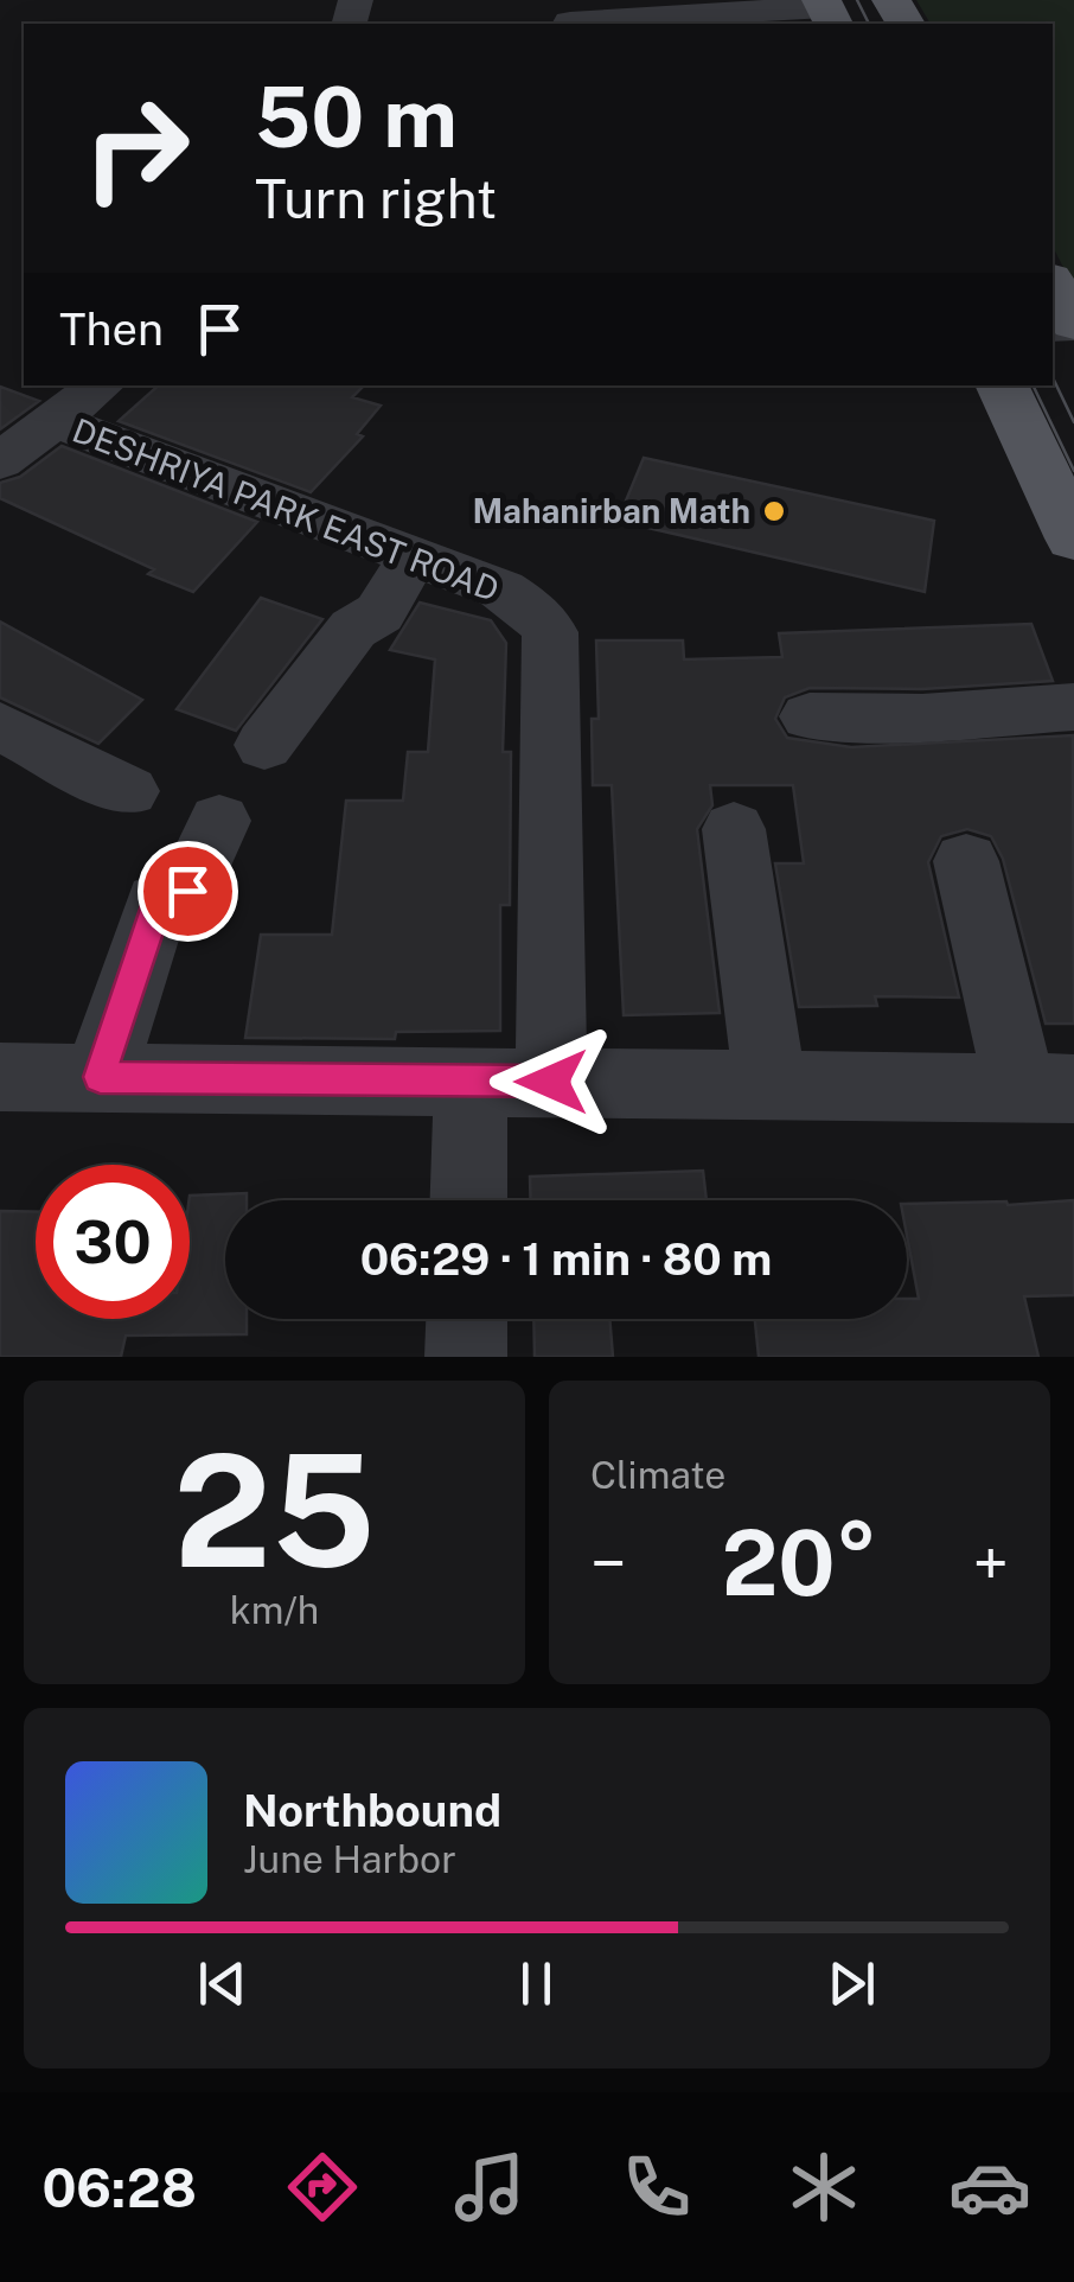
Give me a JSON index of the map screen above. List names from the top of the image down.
{
  "streets": {
    "street": ["DESHRIYA PARK EAST ROAD"]
  },
  "places": ["Mahanirban Math"],
  "page": {
    "turn": ["50 m", "Turn right"],
    "then": "Then",
    "limit": "30",
    "trip": "06:29 · 1 min · 80 m",
    "tile": [
      ["25", "km/h"],
      "Climate"
    ],
    "heat": ["−", "20°", "+"],
    "song": ["Northbound", "June Harbor"],
    "tabs": "06:28"
  }
}
